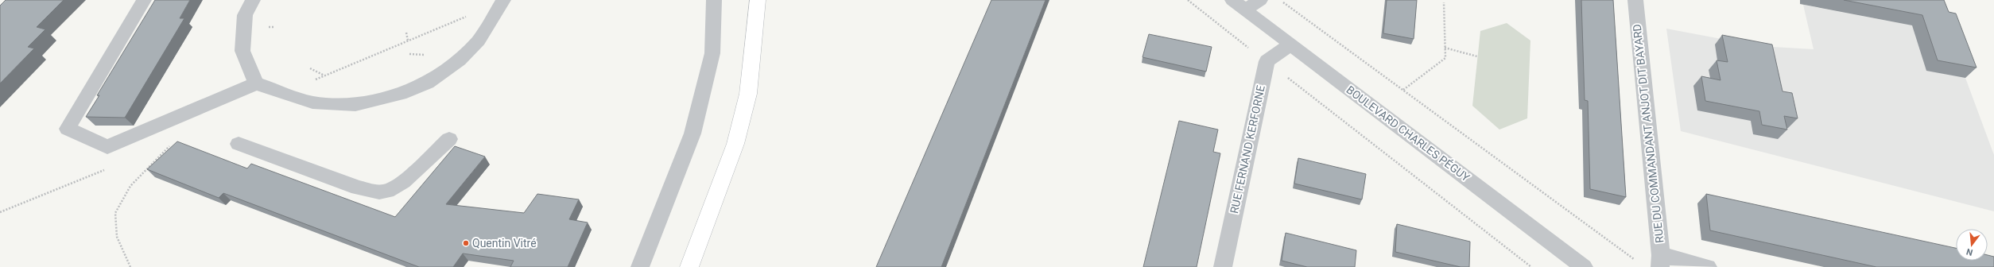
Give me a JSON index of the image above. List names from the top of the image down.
{
  "streets": {
    "street": ["BOULEVARD CHARLES PÉGUY", "RUE DU COMMANDANT ANJOT DIT BAYARD", "RUE FERNAND KERFORNE"]
  },
  "places": ["Quentin Vitré"],
  "north": "bottom"
}
